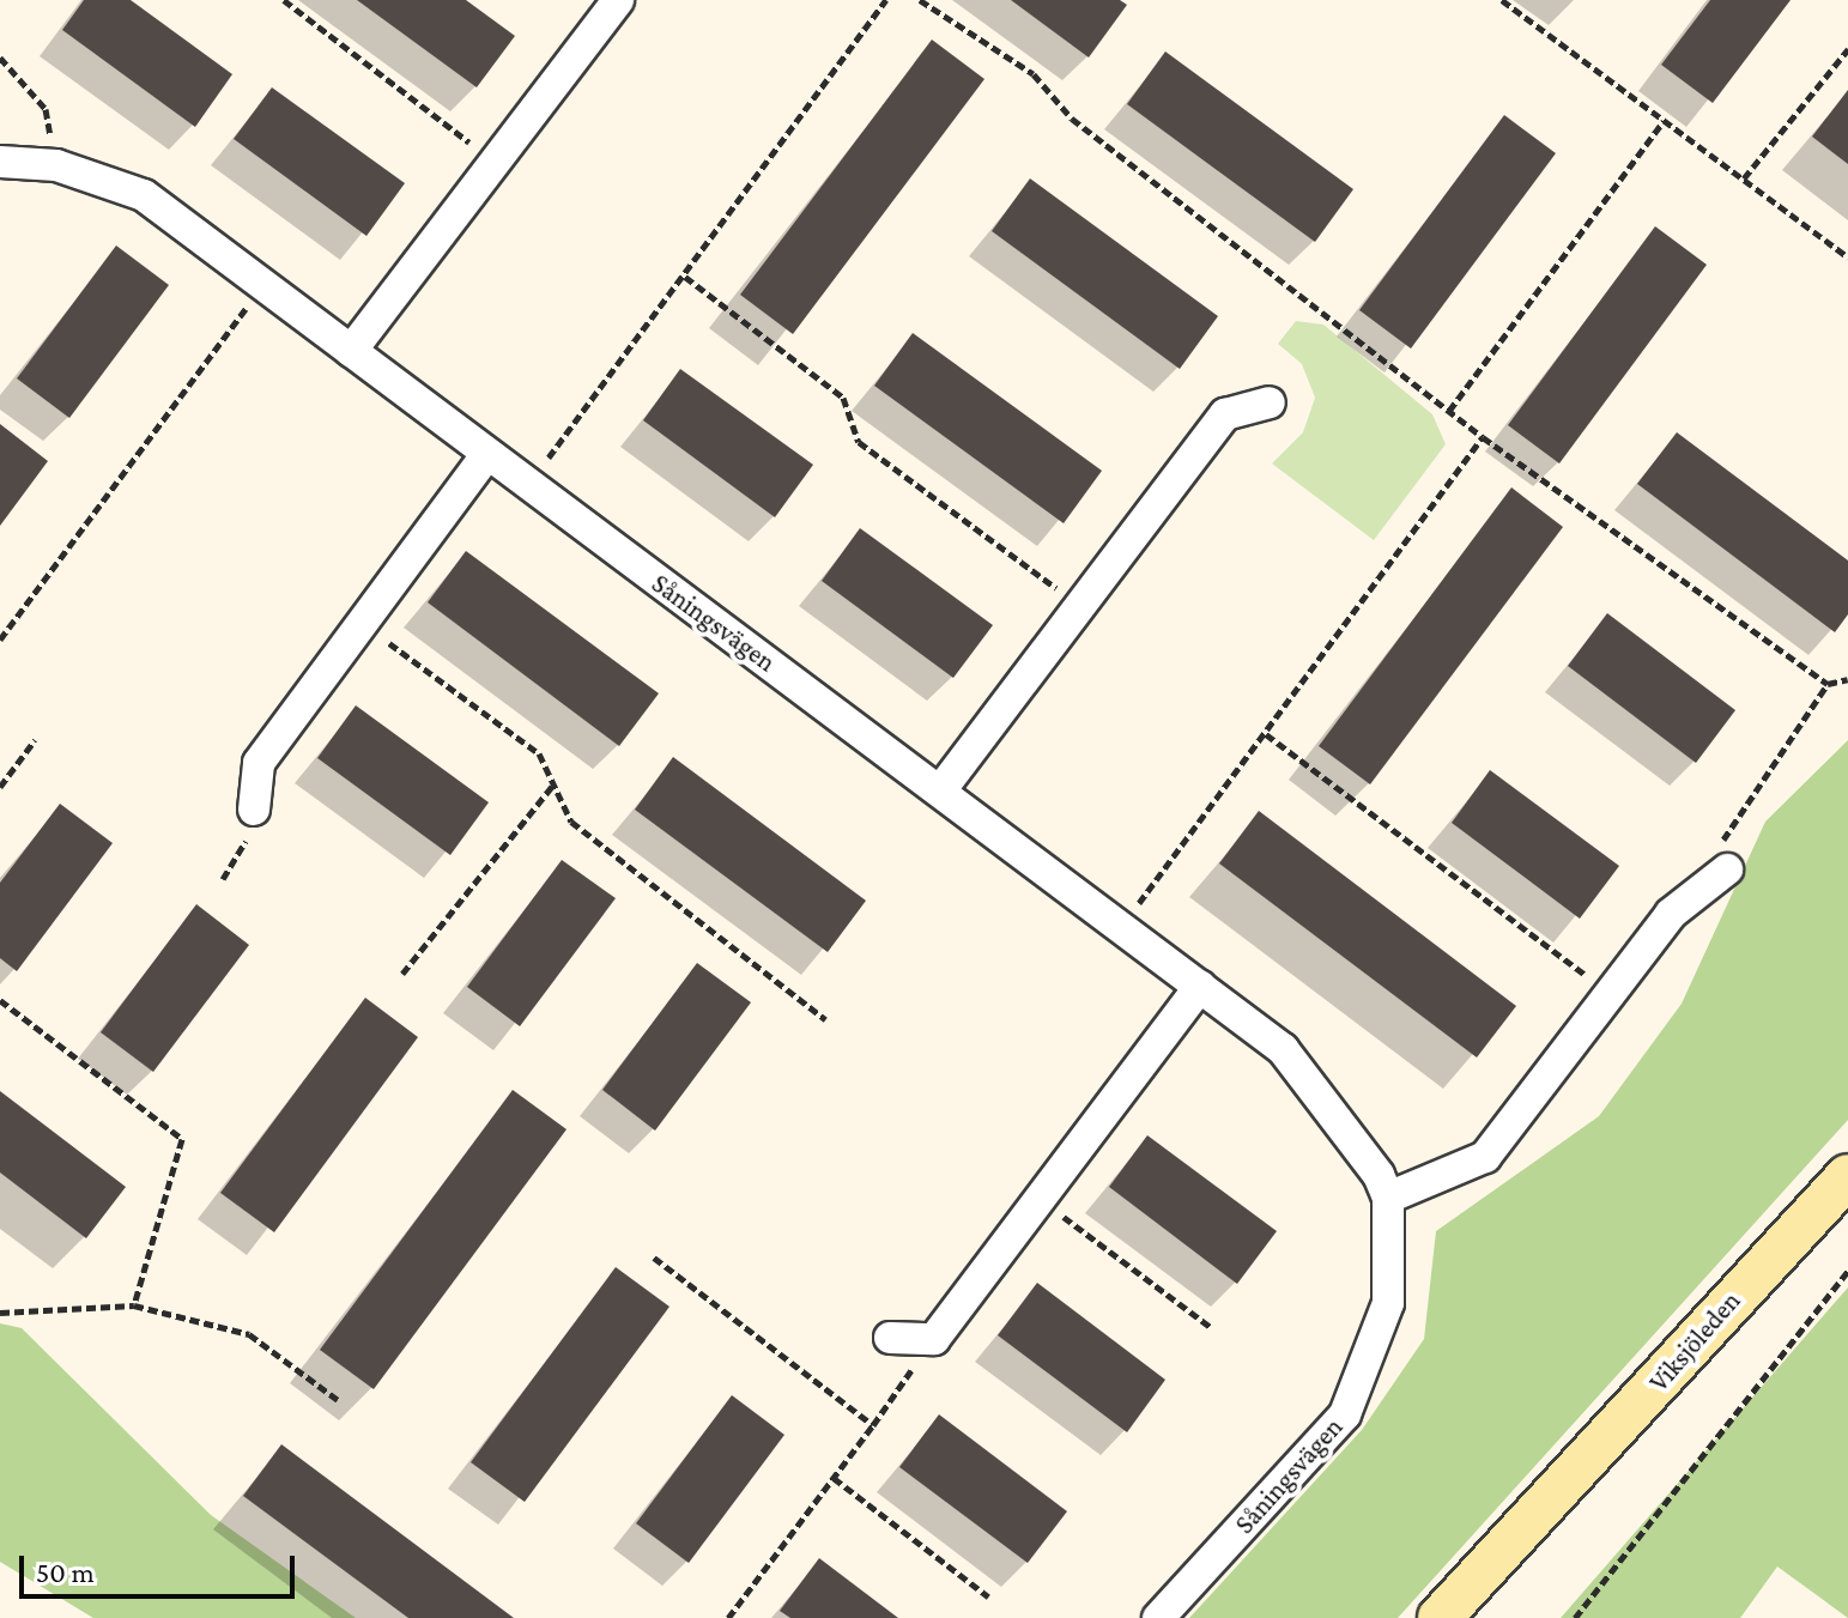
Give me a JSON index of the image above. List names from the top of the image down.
{
  "streets": {
    "main road": ["Viksjöleden"],
    "street": ["Såningsvägen"]
  },
  "scale_bar": "50 m"
}
